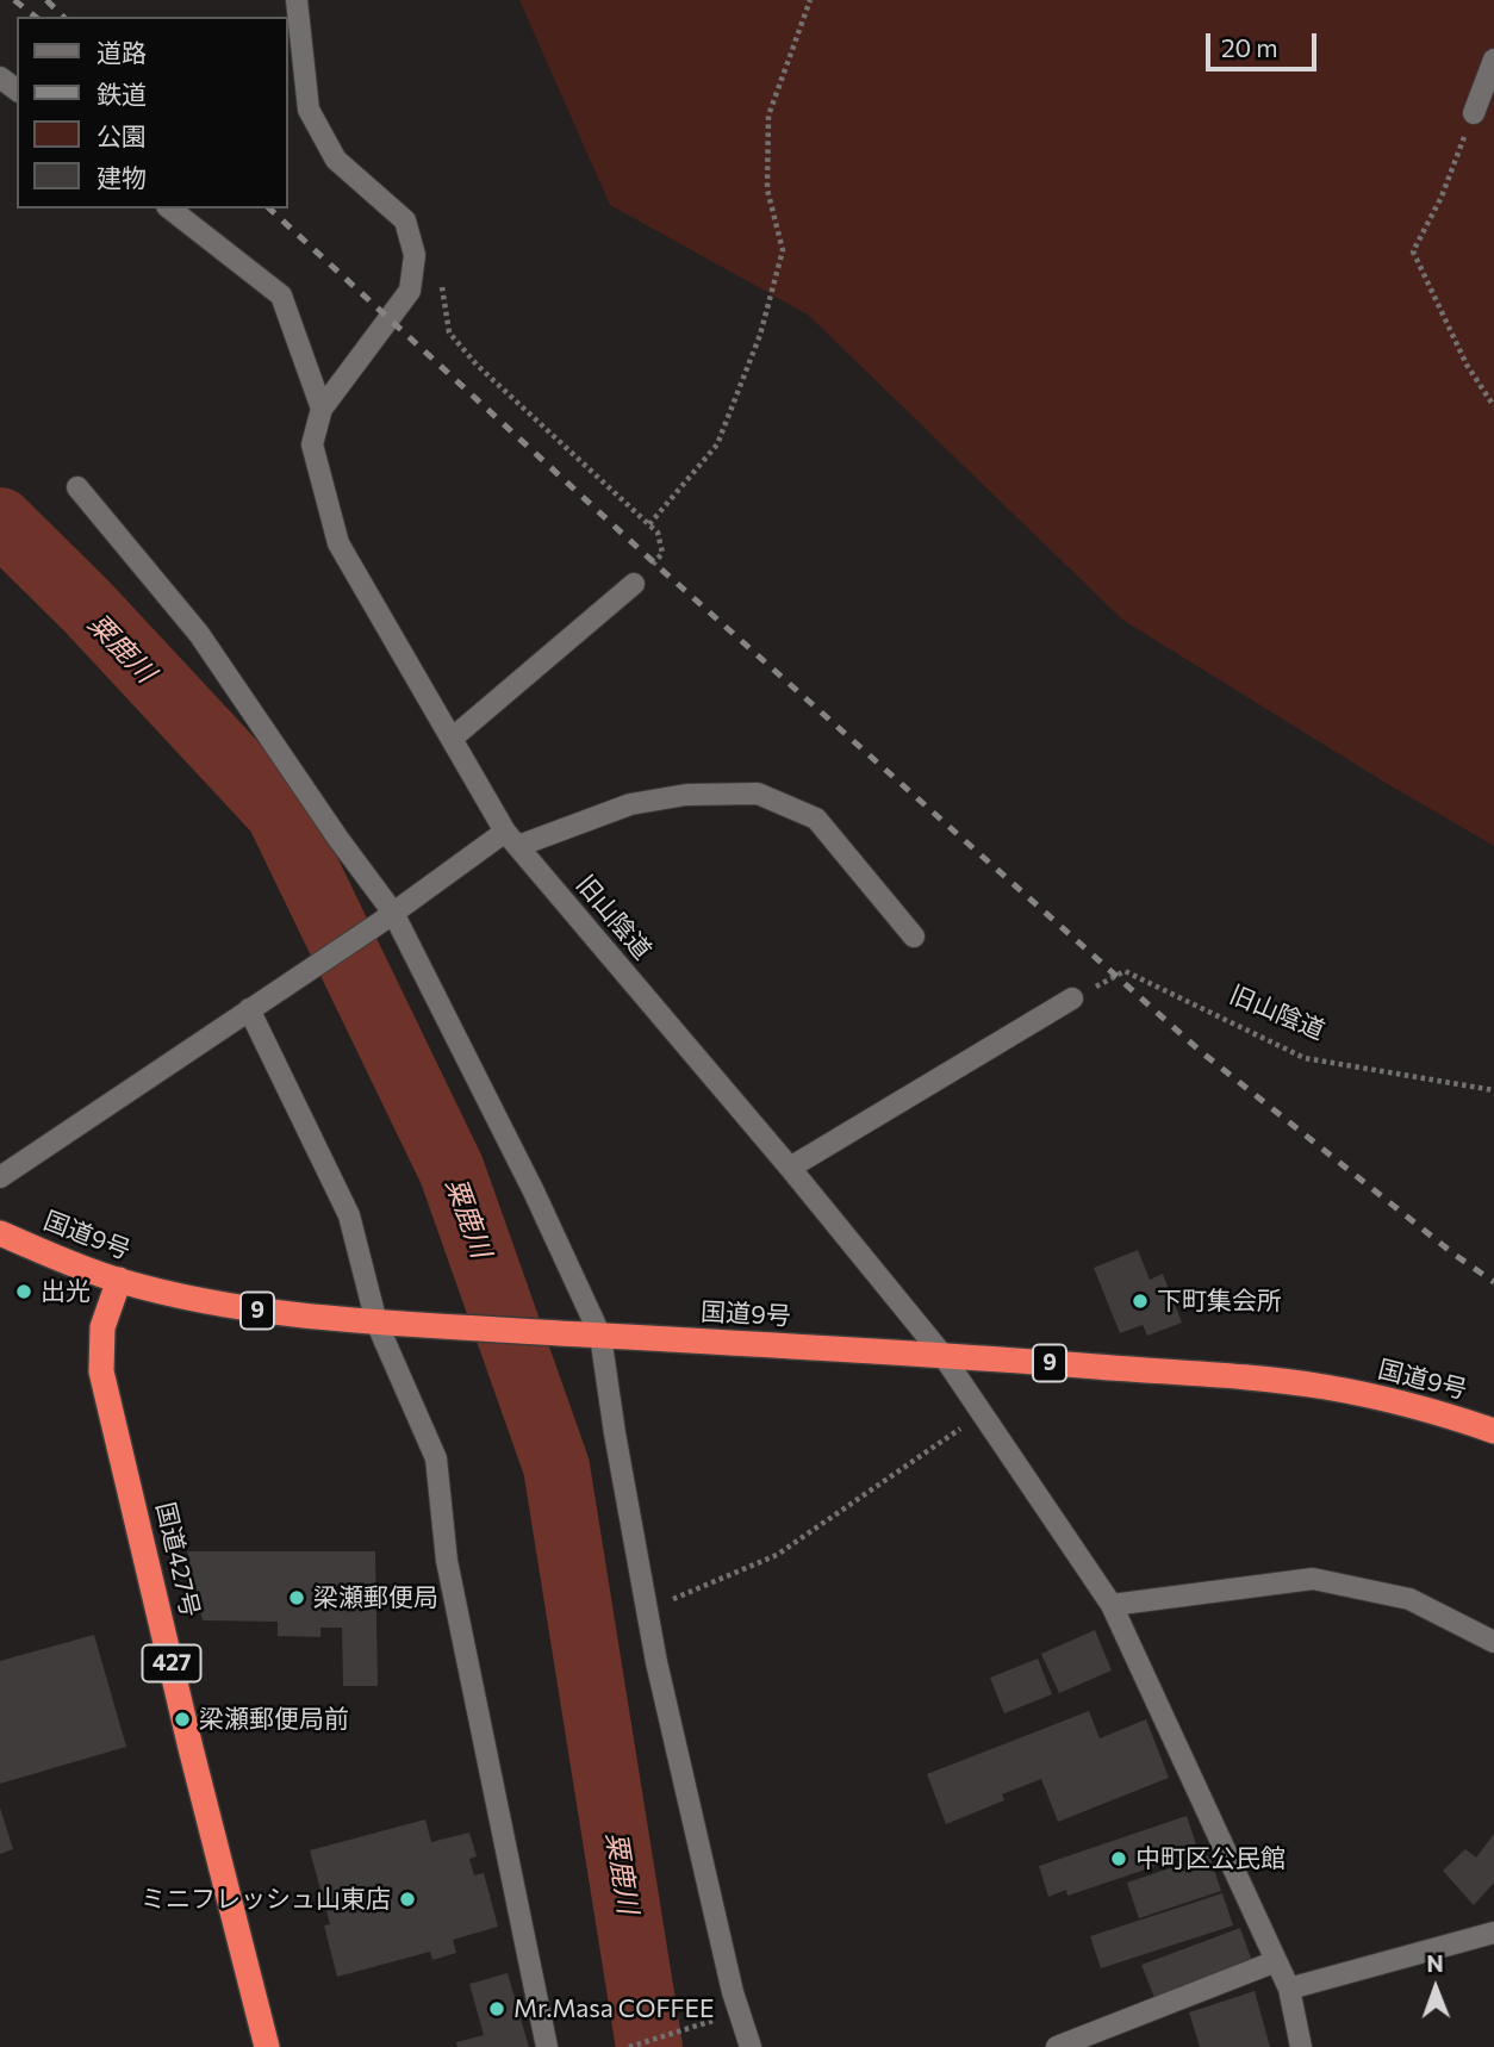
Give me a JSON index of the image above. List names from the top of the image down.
{
  "streets": {
    "highway": [
      "国道9号",
      "9",
      "国道427号",
      "427"
    ],
    "street": ["旧山陰道"]
  },
  "crossings": [
    ["旧山陰道", "国道9号"],
    ["国道9号", "国道427号"]
  ],
  "water": ["粟鹿川"],
  "places": [
    "出光",
    "下町集会所",
    "梁瀬郵便局",
    "梁瀬郵便局前",
    "中町区公民館",
    "ミニフレッシュ山東店",
    "Mr.Masa COFFEE"
  ],
  "legend": [
    "道路",
    "鉄道",
    "公園",
    "建物"
  ],
  "scale_bar": "20 m",
  "north": "top"
}
